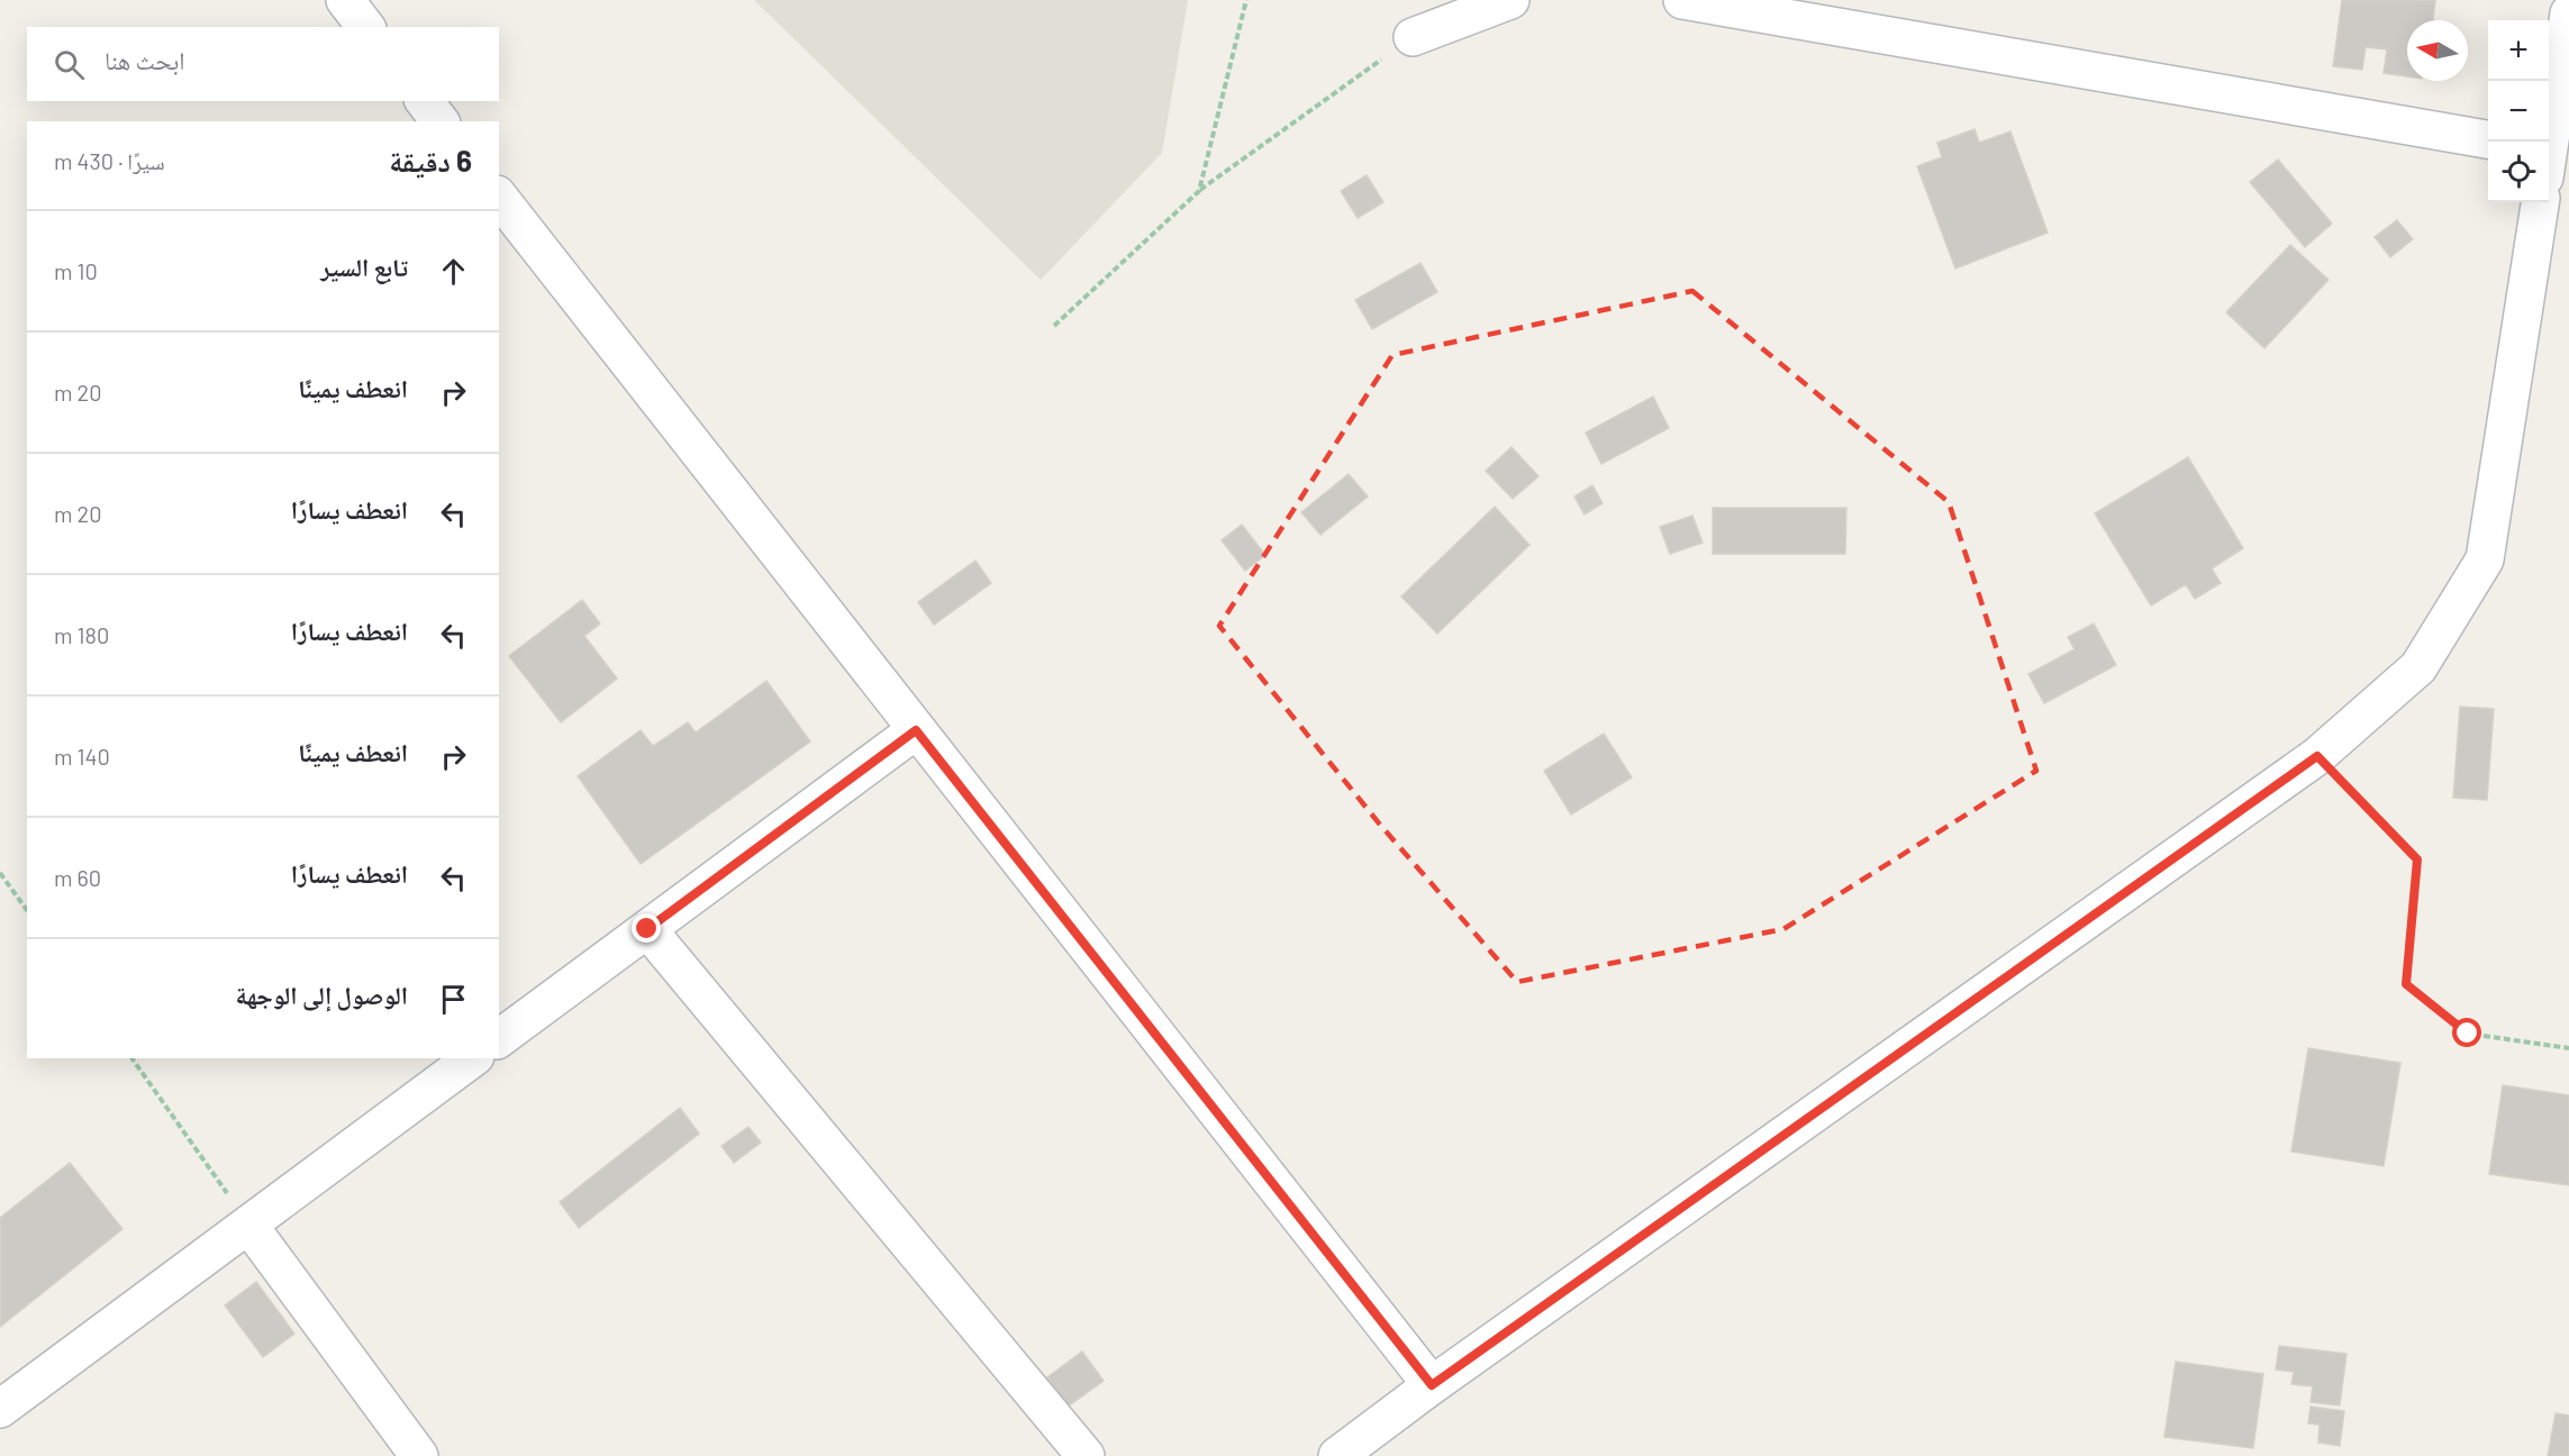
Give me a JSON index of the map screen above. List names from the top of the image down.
{
  "north": "left",
  "page": {
    "map_buttons": ["+", "−"],
    "search": "ابحث هنا",
    "heading": ["6 دقيقة", "سيرًا · 430 m"],
    "list": [
      ["تابع السير", "10 m"],
      ["انعطف يمينًا", "20 m"],
      ["انعطف يسارًا", "20 m"],
      ["انعطف يسارًا", "180 m"],
      ["انعطف يمينًا", "140 m"],
      ["انعطف يسارًا", "60 m"],
      "الوصول إلى الوجهة"
    ]
  }
}
